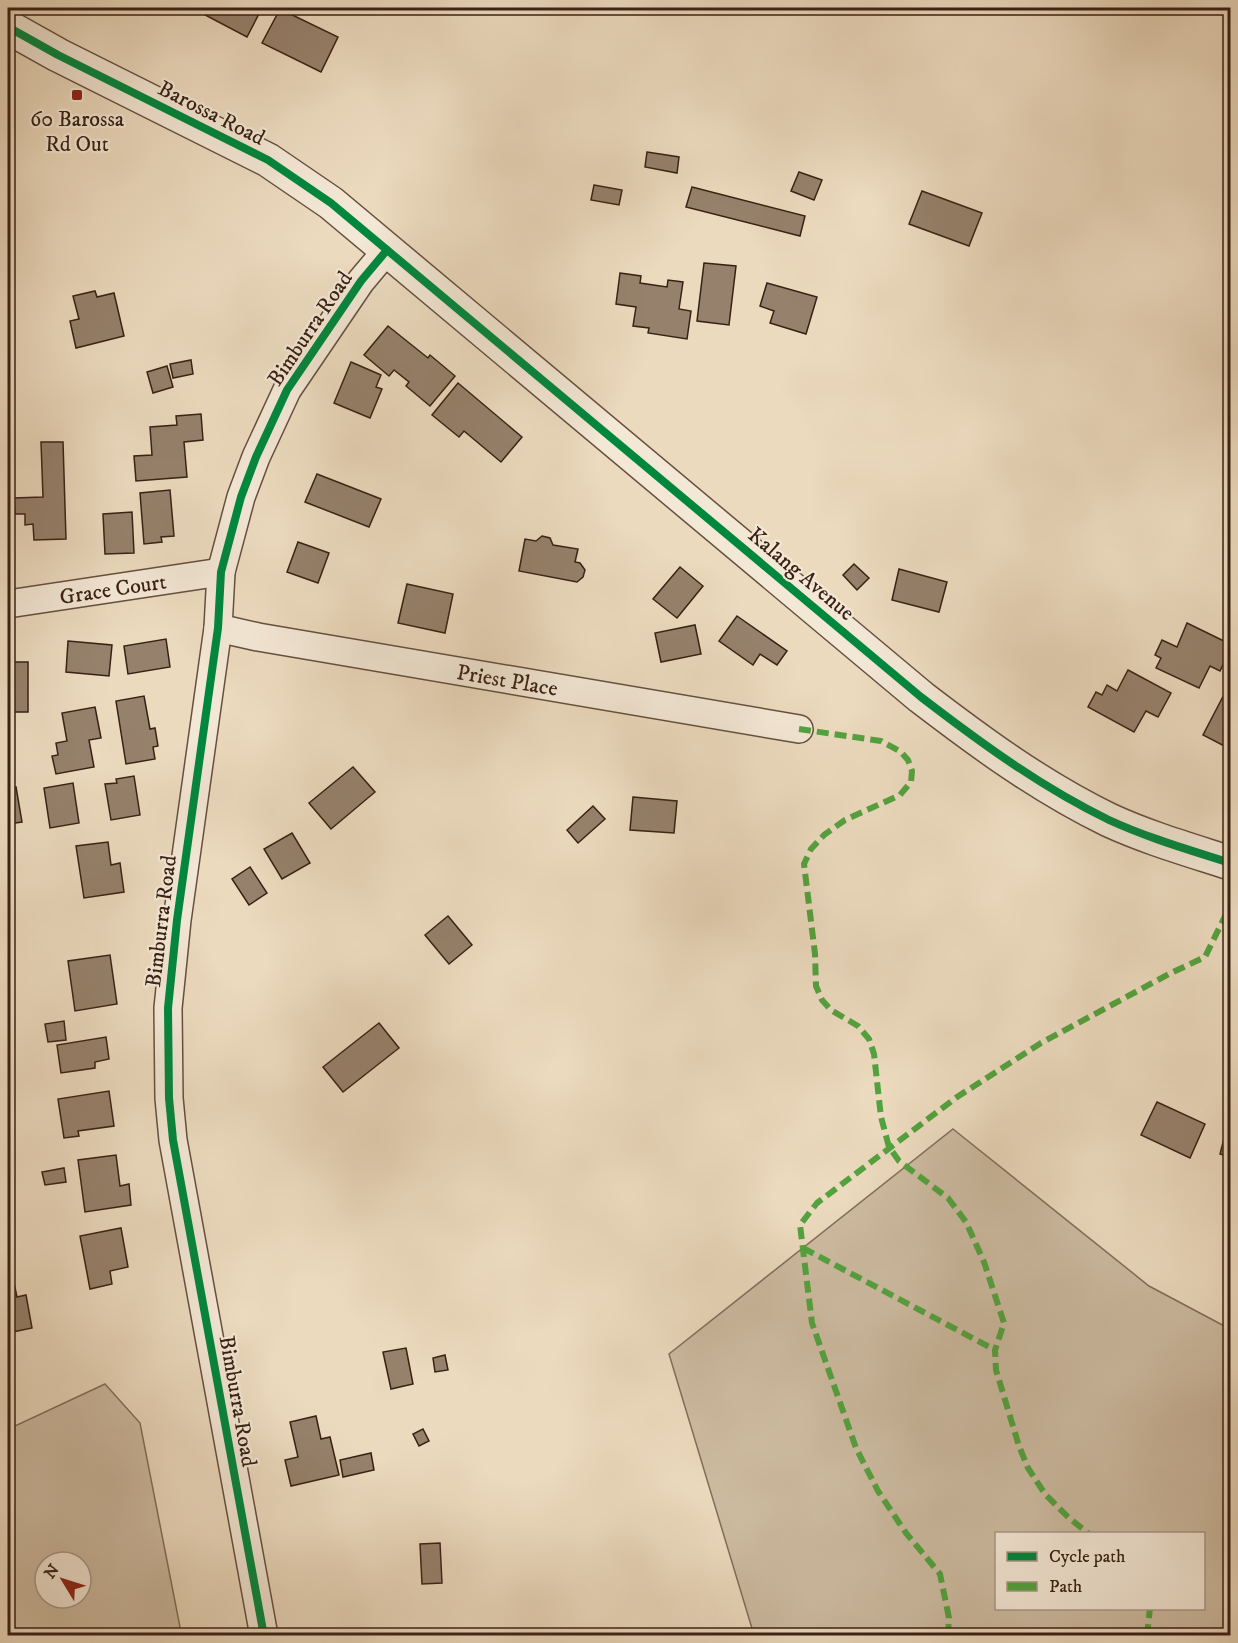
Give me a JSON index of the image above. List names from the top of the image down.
{
  "streets": {
    "street": [
      "Barossa Road",
      "Bimburra Road",
      "Kalang Avenue",
      "Grace Court",
      "Priest Place"
    ]
  },
  "crossings": [
    ["Barossa Road", "Bimburra Road"],
    ["Barossa Road", "Kalang Avenue"],
    ["Bimburra Road", "Kalang Avenue"],
    ["Bimburra Road", "Grace Court"],
    ["Bimburra Road", "Priest Place"]
  ],
  "places": {
    "transit": ["60 Barossa Rd Out"]
  },
  "legend": ["Cycle path", "Path"],
  "north": "top left"
}
